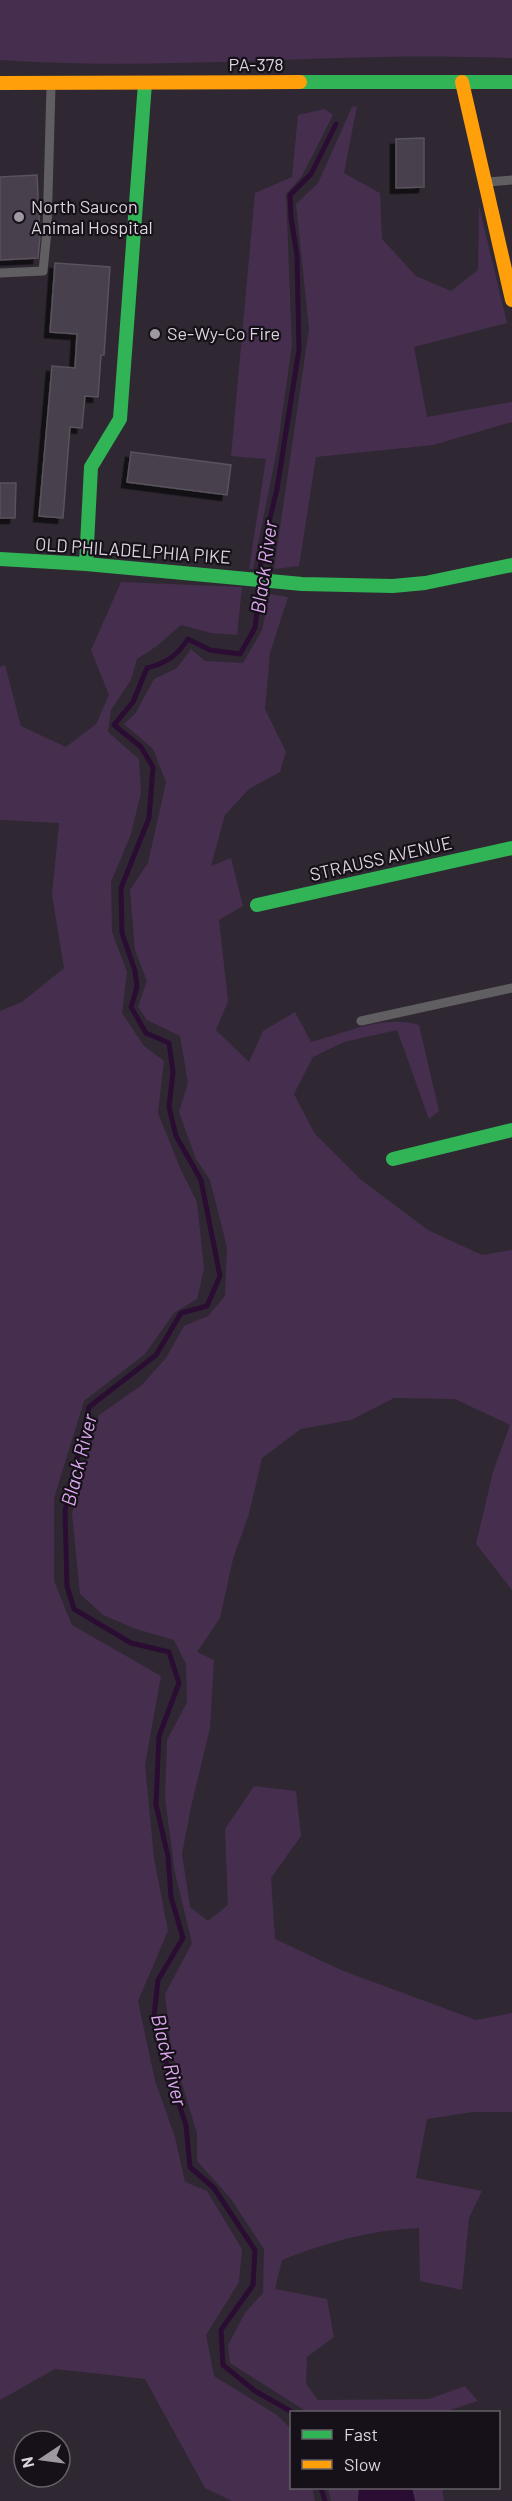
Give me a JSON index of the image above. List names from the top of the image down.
{
  "streets": {
    "street": ["PA-378", "OLD PHILADELPHIA PIKE", "STRAUSS AVENUE"]
  },
  "water": ["Black River"],
  "places": ["North Saucon Animal Hospital", "Se-Wy-Co Fire"],
  "legend": ["Fast", "Slow"],
  "north": "left"
}
